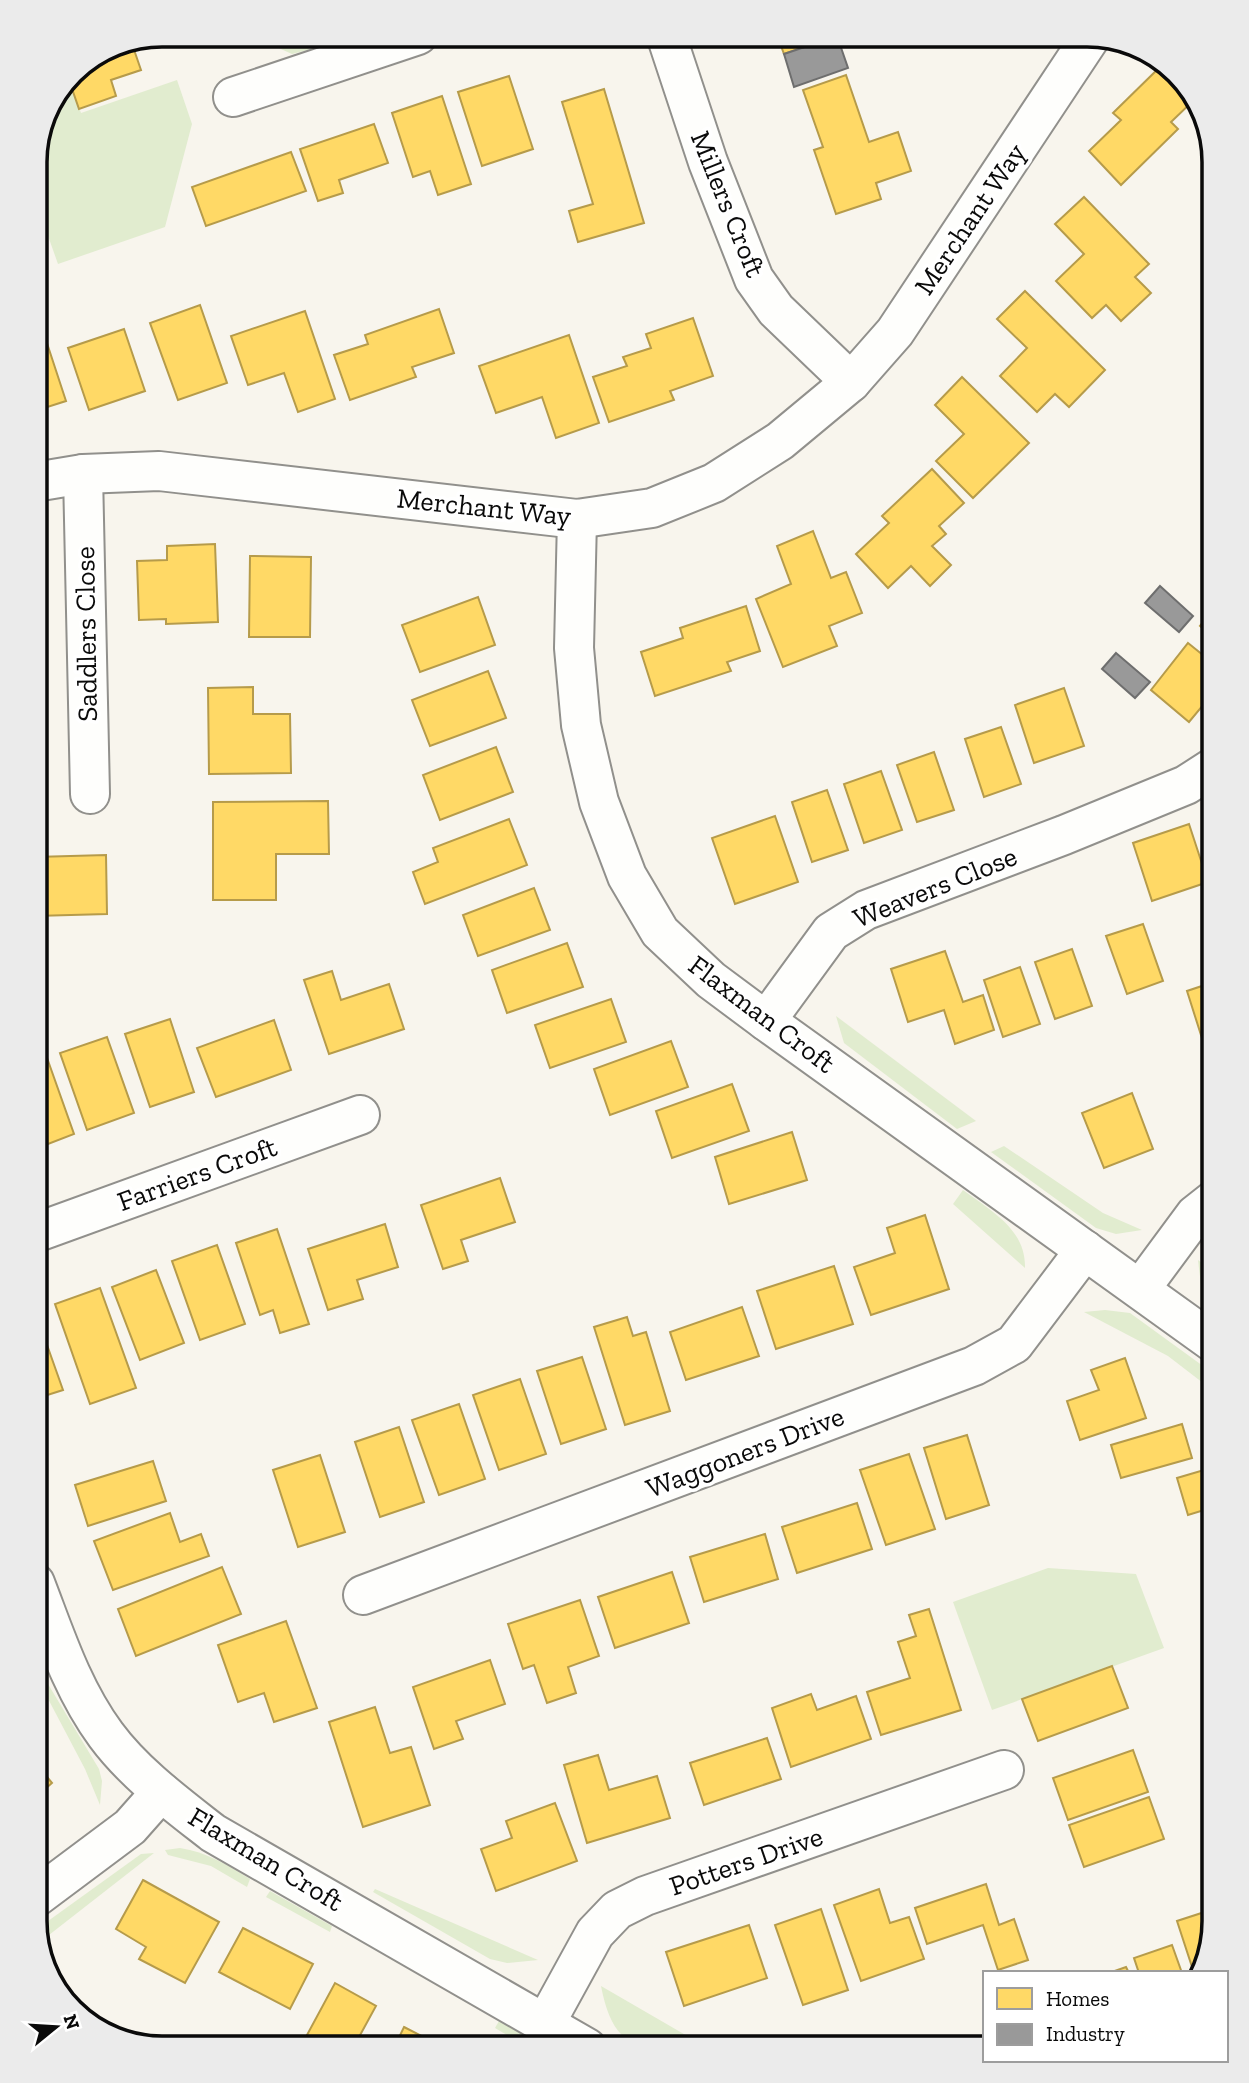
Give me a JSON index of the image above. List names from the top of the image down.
{
  "streets": {
    "street": [
      "Millers Croft",
      "Merchant Way",
      "Saddlers Close",
      "Weavers Close",
      "Flaxman Croft",
      "Farriers Croft",
      "Waggoners Drive",
      "Potters Drive"
    ]
  },
  "crossings": [
    ["Millers Croft", "Merchant Way"],
    ["Merchant Way", "Saddlers Close"],
    ["Merchant Way", "Flaxman Croft"],
    ["Weavers Close", "Flaxman Croft"],
    ["Flaxman Croft", "Waggoners Drive"],
    ["Flaxman Croft", "Potters Drive"]
  ],
  "legend": ["Homes", "Industry"],
  "north": "right"
}
